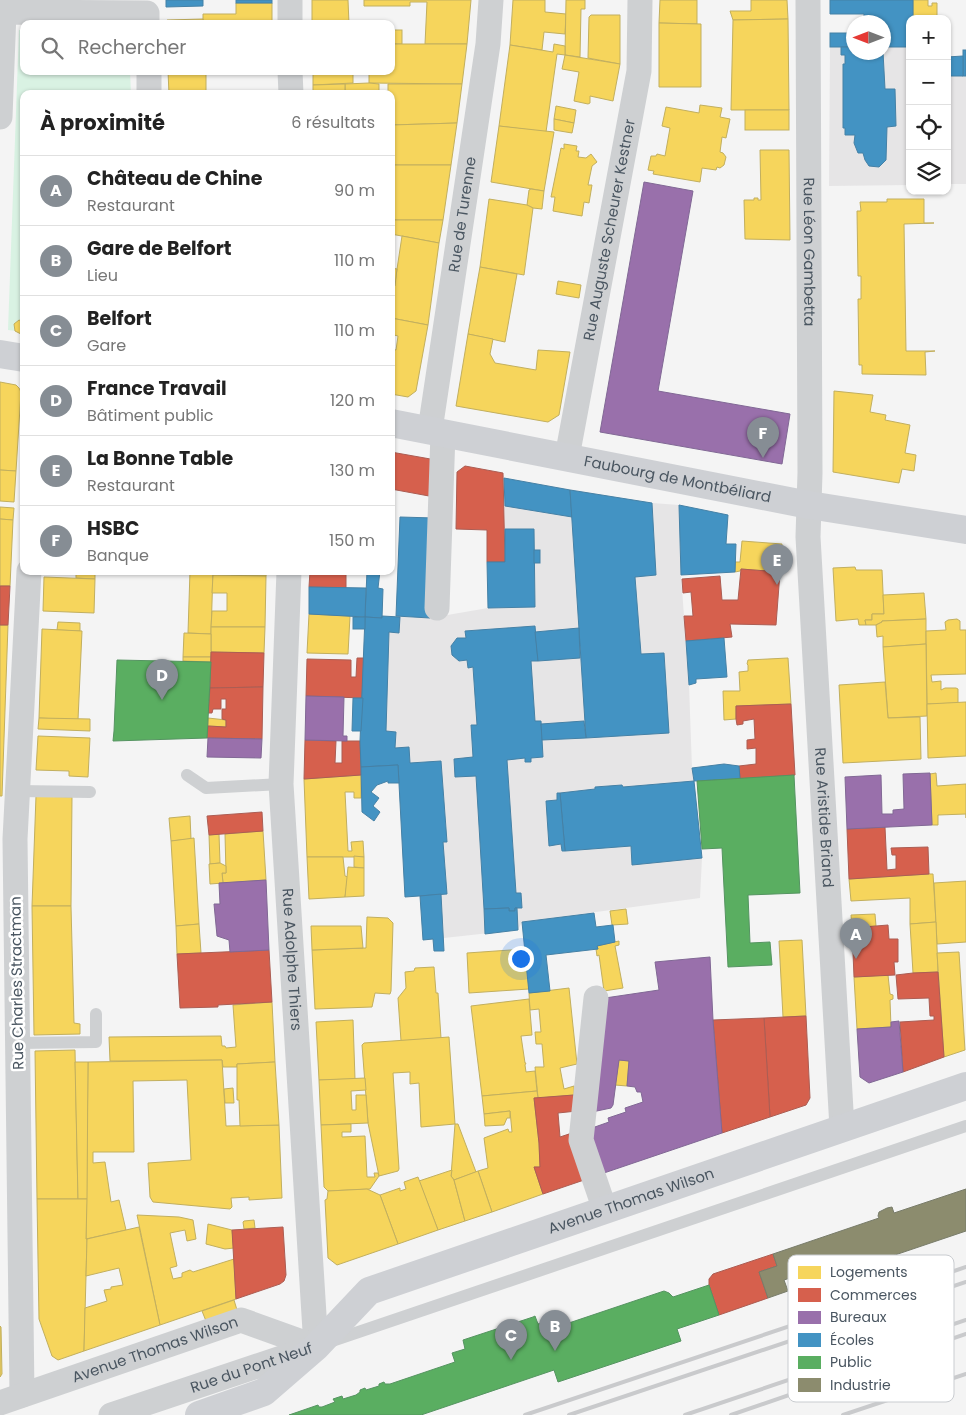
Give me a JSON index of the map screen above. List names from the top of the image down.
{
  "streets": {
    "street": [
      "Rue de Turenne",
      "Rue Auguste Scheurer Kestner",
      "Rue Léon Gambetta",
      "Faubourg de Montbéliard",
      "Rue Aristide Briand",
      "Rue Adolphe Thiers",
      "Rue Charles Stractman",
      "Avenue Thomas Wilson",
      "Rue du Pont Neuf"
    ]
  },
  "crossings": [
    ["Rue de Turenne", "Faubourg de Montbéliard"],
    ["Rue Auguste Scheurer Kestner", "Faubourg de Montbéliard"],
    ["Rue Léon Gambetta", "Faubourg de Montbéliard"],
    ["Rue Léon Gambetta", "Rue Aristide Briand"],
    ["Faubourg de Montbéliard", "Rue Aristide Briand"],
    ["Rue Aristide Briand", "Avenue Thomas Wilson"],
    ["Rue Adolphe Thiers", "Avenue Thomas Wilson"],
    ["Rue Adolphe Thiers", "Rue du Pont Neuf"],
    ["Rue Charles Stractman", "Avenue Thomas Wilson"],
    ["Avenue Thomas Wilson", "Rue du Pont Neuf"]
  ],
  "legend": [
    "Logements",
    "Commerces",
    "Bureaux",
    "Écoles",
    "Public",
    "Industrie"
  ],
  "north": "left",
  "page": {
    "map_buttons": ["+", "−"],
    "search": "Rechercher",
    "heading": ["À proximité", "6 résultats"],
    "list": [
      {
        "mark": "A",
        "name": "Château de Chine",
        "note": "Restaurant",
        "value": "90 m"
      },
      {
        "mark": "B",
        "name": "Gare de Belfort",
        "note": "Lieu",
        "value": "110 m"
      },
      {
        "mark": "C",
        "name": "Belfort",
        "note": "Gare",
        "value": "110 m"
      },
      {
        "mark": "D",
        "name": "France Travail",
        "note": "Bâtiment public",
        "value": "120 m"
      },
      {
        "mark": "E",
        "name": "La Bonne Table",
        "note": "Restaurant",
        "value": "130 m"
      },
      {
        "mark": "F",
        "name": "HSBC",
        "note": "Banque",
        "value": "150 m"
      }
    ],
    "pins": [
      "F",
      "E",
      "D",
      "A",
      "B",
      "C"
    ]
  }
}
